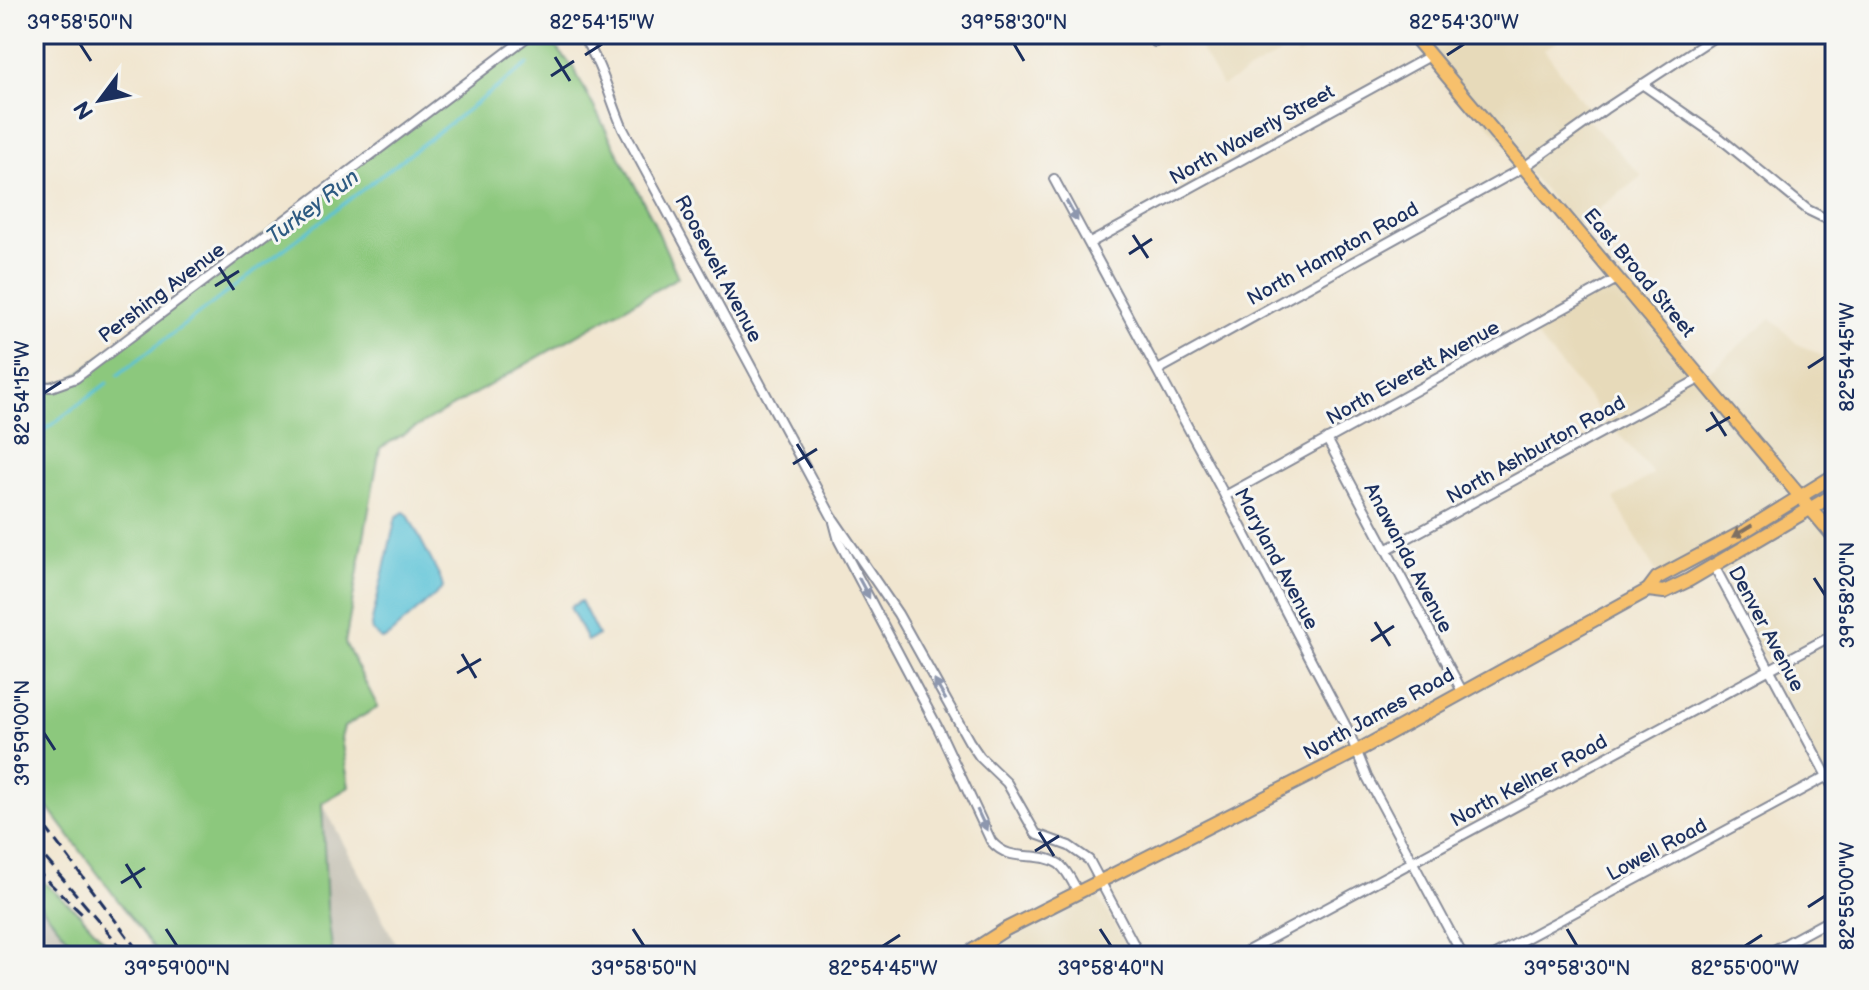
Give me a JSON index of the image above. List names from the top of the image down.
{
  "streets": {
    "main road": ["East Broad Street", "North James Road"],
    "street": [
      "North Waverly Street",
      "North Hampton Road",
      "Roosevelt Avenue",
      "Pershing Avenue",
      "North Everett Avenue",
      "North Ashburton Road",
      "Anawanda Avenue",
      "Maryland Avenue",
      "Denver Avenue",
      "North Kellner Road",
      "Lowell Road"
    ]
  },
  "crossings": [
    ["North Waverly Street", "East Broad Street"],
    ["North Waverly Street", "Maryland Avenue"],
    ["North Hampton Road", "East Broad Street"],
    ["North Hampton Road", "Maryland Avenue"],
    ["Roosevelt Avenue", "North James Road"],
    ["East Broad Street", "North Everett Avenue"],
    ["East Broad Street", "North Ashburton Road"],
    ["East Broad Street", "North James Road"],
    ["North Everett Avenue", "Anawanda Avenue"],
    ["North Everett Avenue", "Maryland Avenue"],
    ["North Ashburton Road", "Anawanda Avenue"],
    ["Anawanda Avenue", "North James Road"],
    ["Maryland Avenue", "North James Road"],
    ["Maryland Avenue", "North Kellner Road"],
    ["Denver Avenue", "North James Road"],
    ["Denver Avenue", "North Kellner Road"],
    ["Denver Avenue", "Lowell Road"]
  ],
  "water": ["Turkey Run"],
  "north": "bottom left",
  "coordinates": [
    "39°58'50\"N",
    "82°54'15\"W",
    "39°58'30\"N",
    "82°54'30\"W",
    "82°54'45\"W",
    "39°58'20\"N",
    "39°59'00\"N",
    "82°55'00\"W",
    "39°58'40\"N"
  ]
}
